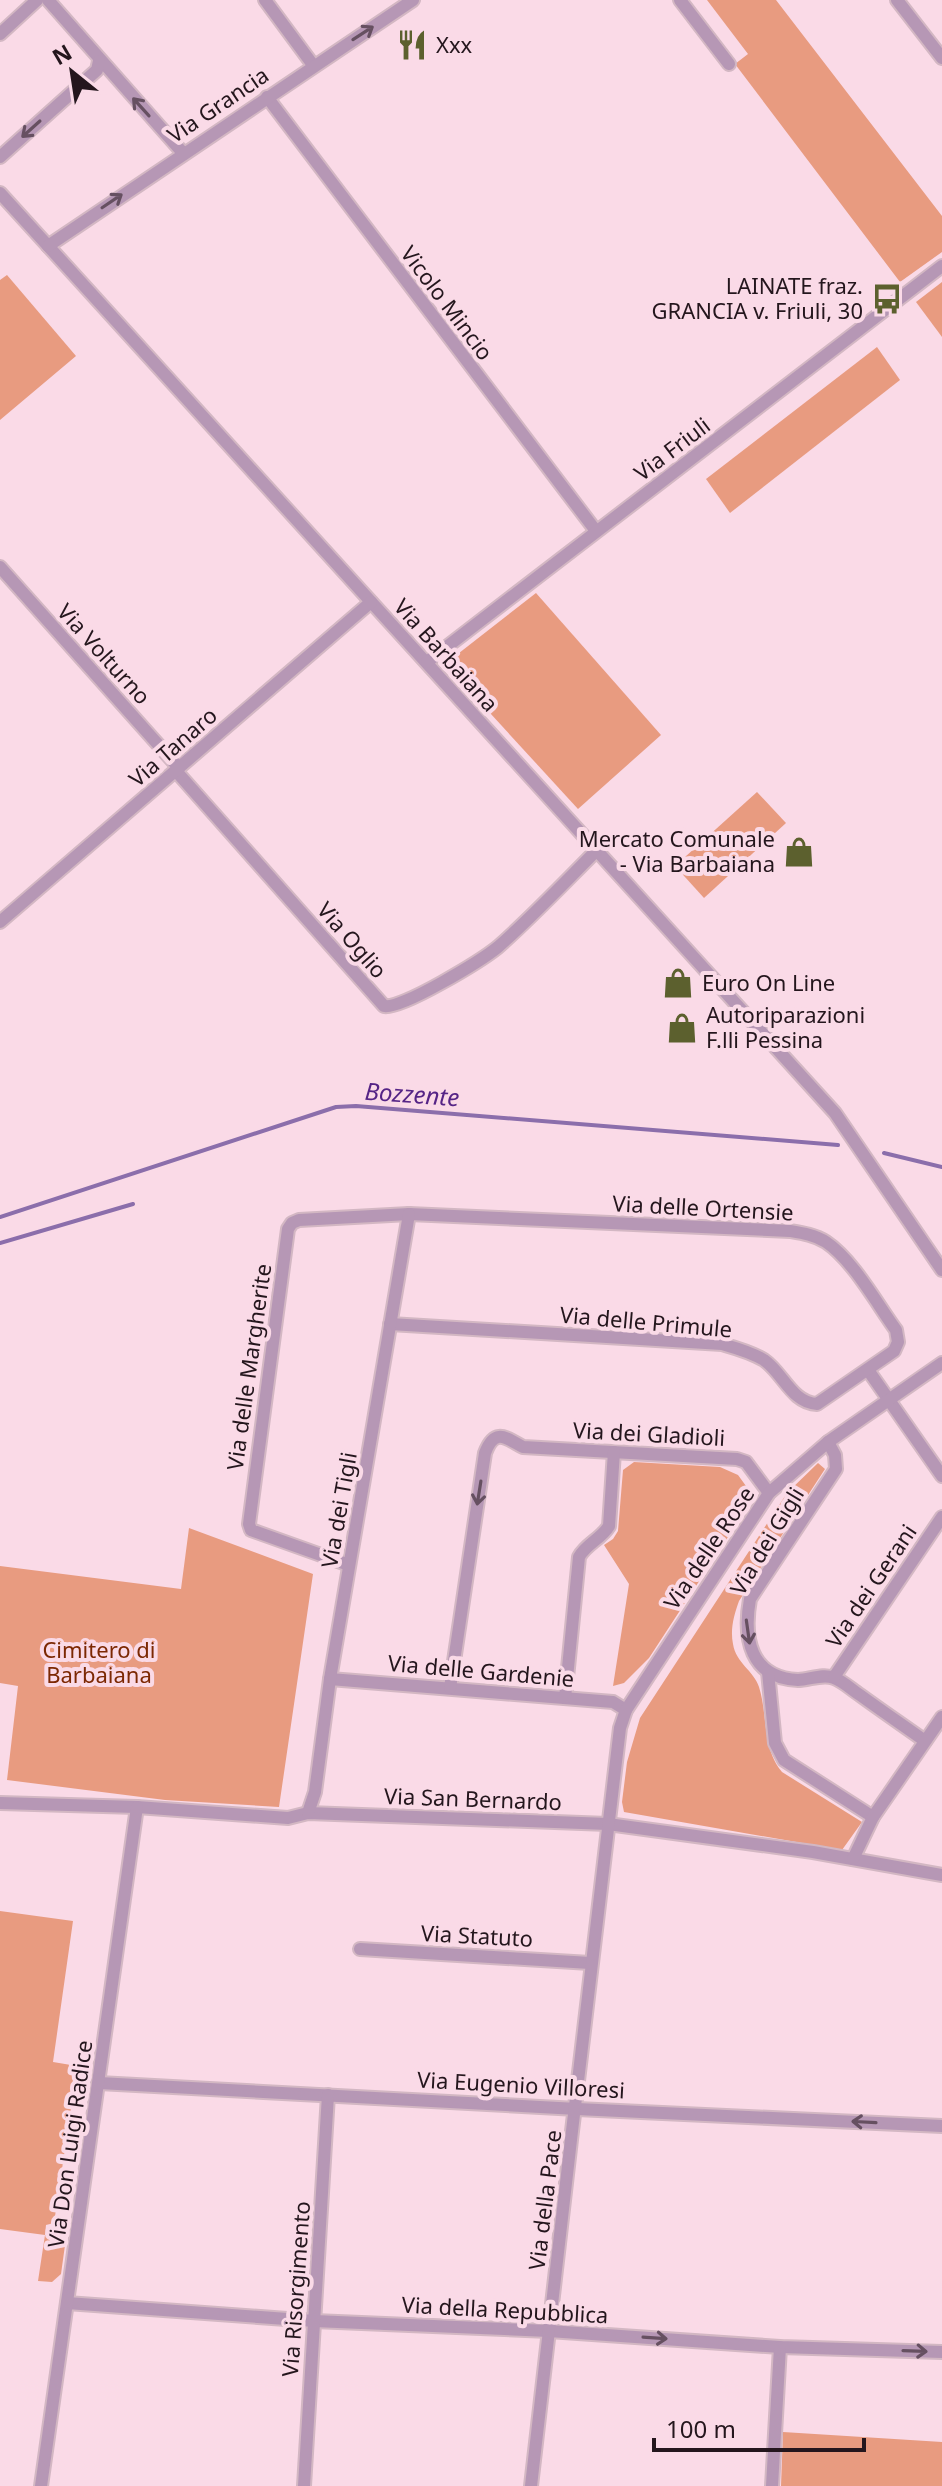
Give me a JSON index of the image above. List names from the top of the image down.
{
  "streets": {
    "street": [
      "Via Grancia",
      "Vicolo Mincio",
      "Via Friuli",
      "Via Volturno",
      "Via Barbaiana",
      "Via Tanaro",
      "Via Oglio",
      "Via delle Ortensie",
      "Via delle Primule",
      "Via delle Margherite",
      "Via dei Gladioli",
      "Via dei Tigli",
      "Via dei Gigli",
      "Via delle Rose",
      "Via dei Gerani",
      "Via delle Gardenie",
      "Via San Bernardo",
      "Via Statuto",
      "Via Eugenio Villoresi",
      "Via Don Luigi Radice",
      "Via della Pace",
      "Via Risorgimento",
      "Via della Repubblica"
    ]
  },
  "crossings": [
    ["Via Grancia", "Vicolo Mincio"],
    ["Via Grancia", "Via Barbaiana"],
    ["Vicolo Mincio", "Via Friuli"],
    ["Via Friuli", "Via Barbaiana"],
    ["Via Volturno", "Via Tanaro"],
    ["Via Volturno", "Via Oglio"],
    ["Via Barbaiana", "Via Tanaro"],
    ["Via Barbaiana", "Via Oglio"],
    ["Via Tanaro", "Via Oglio"],
    ["Via delle Ortensie", "Via delle Primule"],
    ["Via delle Ortensie", "Via delle Margherite"],
    ["Via delle Ortensie", "Via dei Tigli"],
    ["Via delle Primule", "Via dei Tigli"],
    ["Via delle Margherite", "Via dei Tigli"],
    ["Via dei Gladioli", "Via delle Rose"],
    ["Via dei Gladioli", "Via delle Gardenie"],
    ["Via dei Tigli", "Via delle Gardenie"],
    ["Via dei Tigli", "Via San Bernardo"],
    ["Via dei Gigli", "Via delle Rose"],
    ["Via delle Rose", "Via delle Gardenie"],
    ["Via delle Rose", "Via San Bernardo"],
    ["Via delle Rose", "Via della Pace"],
    ["Via San Bernardo", "Via Don Luigi Radice"],
    ["Via San Bernardo", "Via della Pace"],
    ["Via Statuto", "Via della Pace"],
    ["Via Eugenio Villoresi", "Via Don Luigi Radice"],
    ["Via Eugenio Villoresi", "Via della Pace"],
    ["Via Eugenio Villoresi", "Via Risorgimento"],
    ["Via Don Luigi Radice", "Via della Repubblica"],
    ["Via della Pace", "Via della Repubblica"],
    ["Via Risorgimento", "Via della Repubblica"]
  ],
  "one_way": [
    "Via Grancia",
    "Via dei Gigli",
    "Via Eugenio Villoresi",
    "Via della Repubblica"
  ],
  "water": ["Bozzente"],
  "parks": ["Cimitero di Barbaiana"],
  "places": {
    "restaurant": ["Xxx"],
    "bus stop": ["LAINATE fraz. GRANCIA v. Friuli, 30"],
    "shop": ["Mercato Comunale - Via Barbaiana", "Euro On Line", "Autoriparazioni F.lli Pessina"]
  },
  "scale_bar": "100 m",
  "north": "top left"
}
